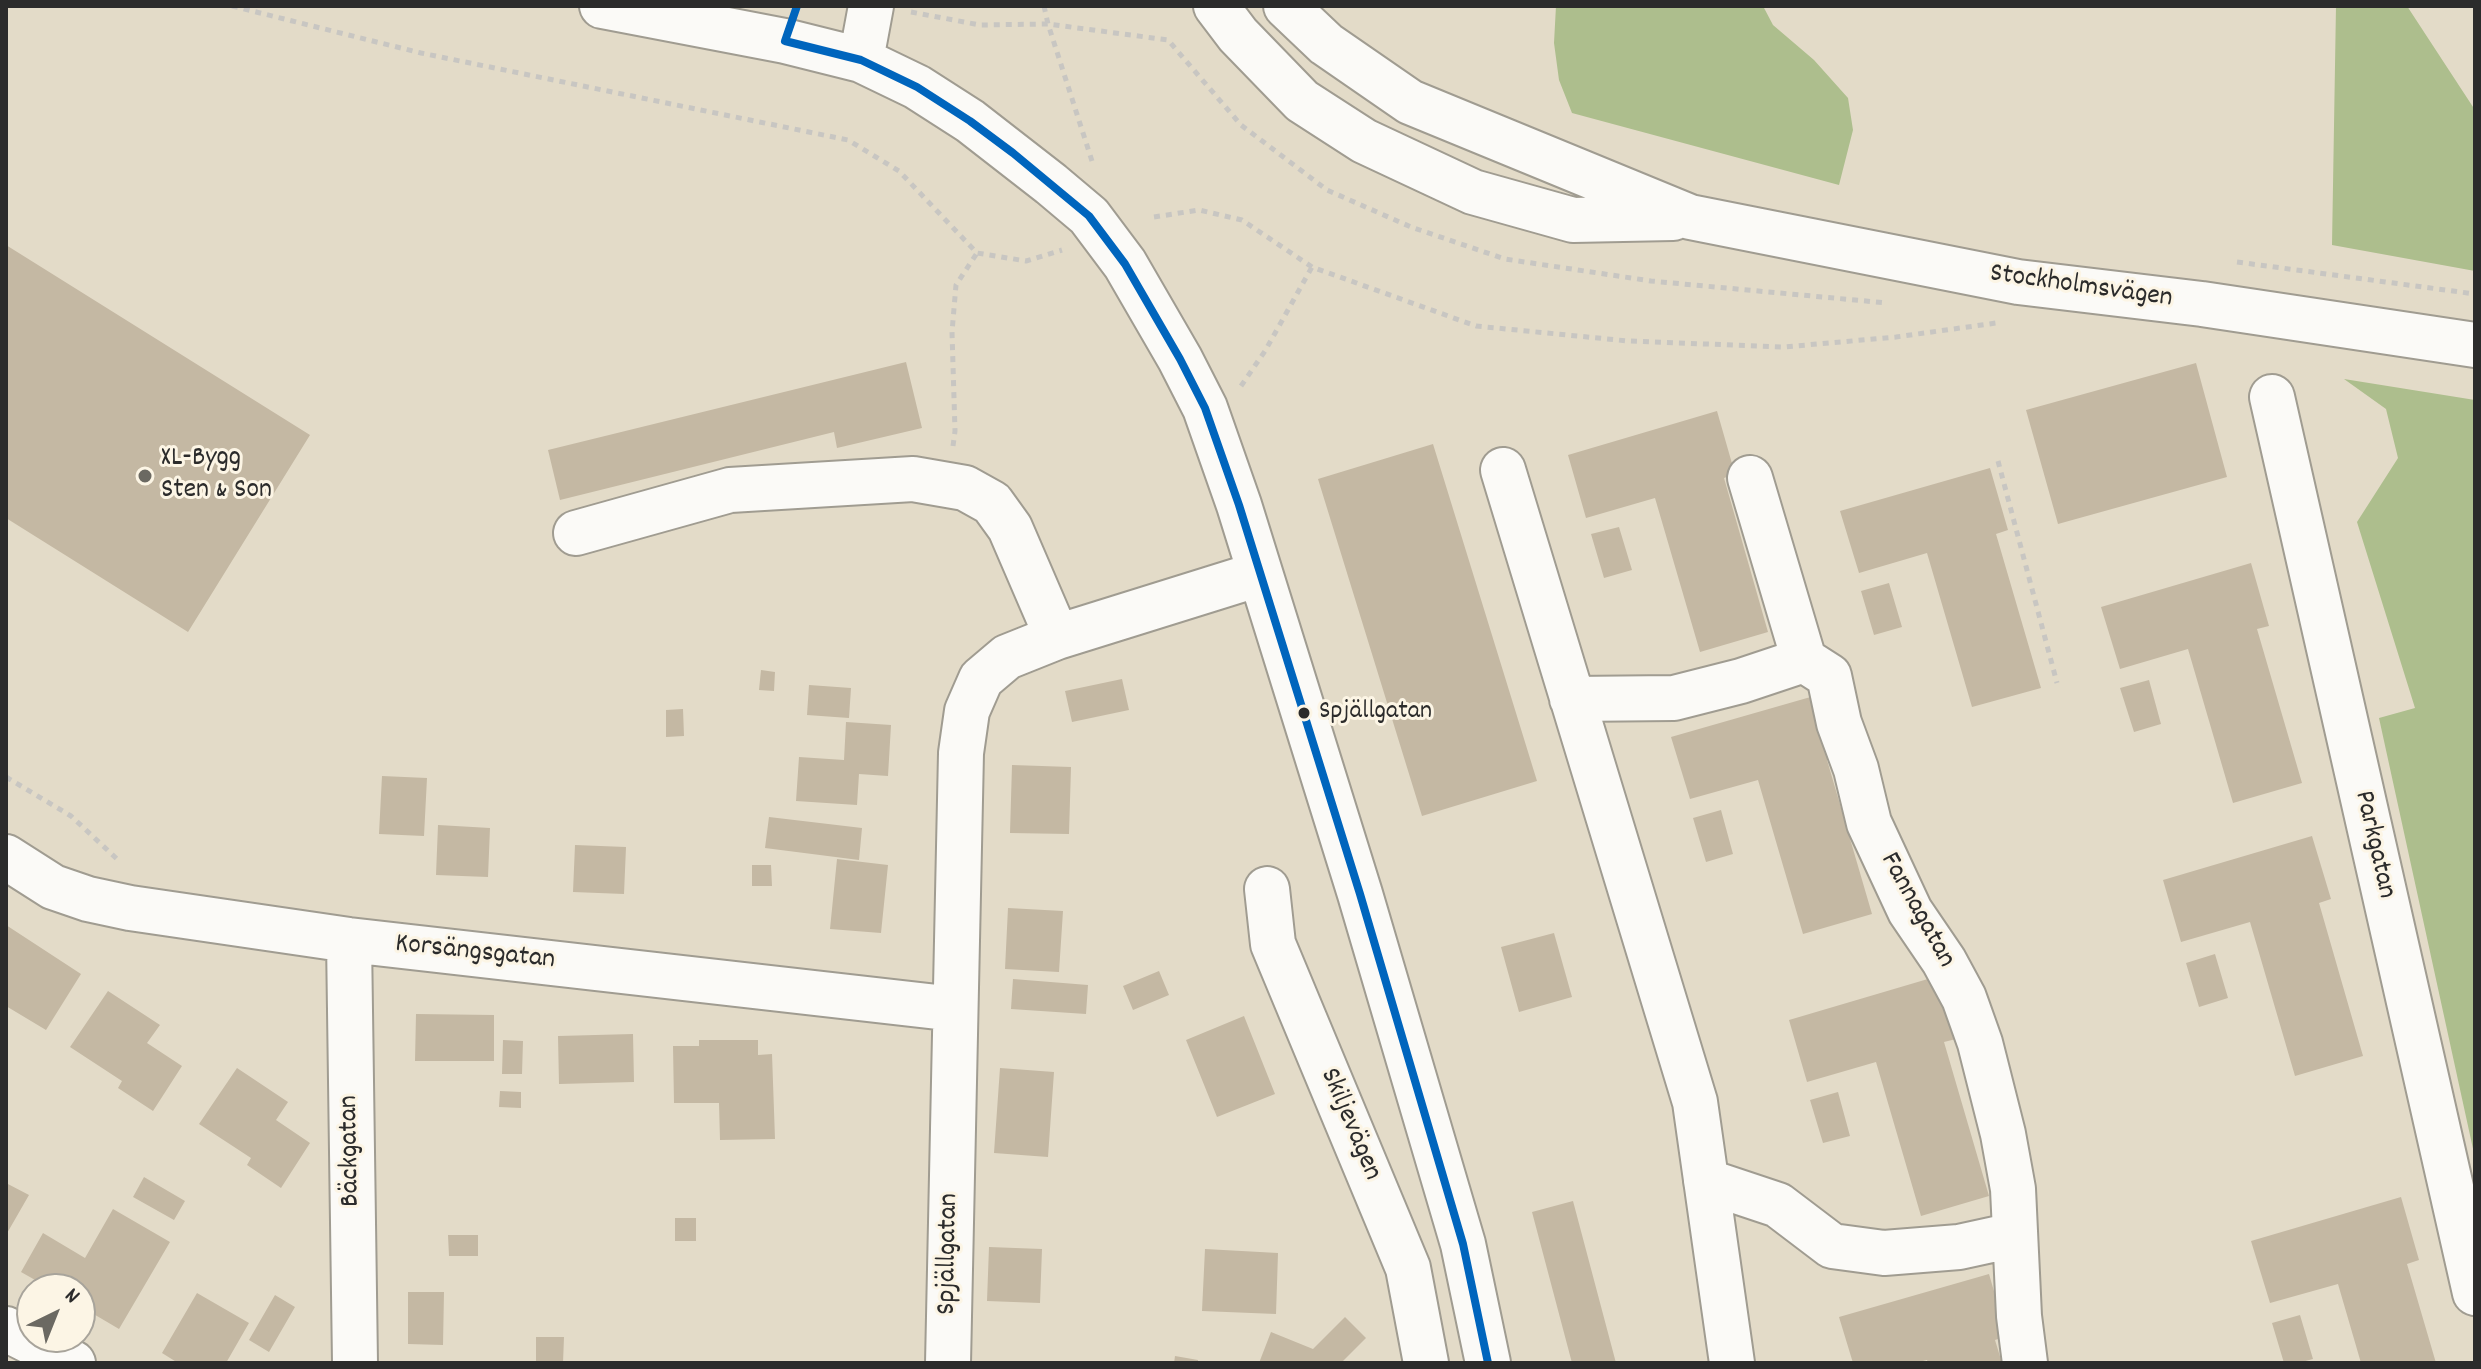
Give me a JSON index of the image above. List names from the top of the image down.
{
  "streets": {
    "street": [
      "Stockholmsvägen",
      "Parkgatan",
      "Fannagatan",
      "Korsängsgatan",
      "Skiljevägen",
      "Bäckgatan",
      "Spjällgatan"
    ]
  },
  "crossings": [
    ["Korsängsgatan", "Bäckgatan"],
    ["Korsängsgatan", "Spjällgatan"]
  ],
  "places": ["XL-Bygg Sten & Son", "Spjällgatan"],
  "north": "top right"
}
